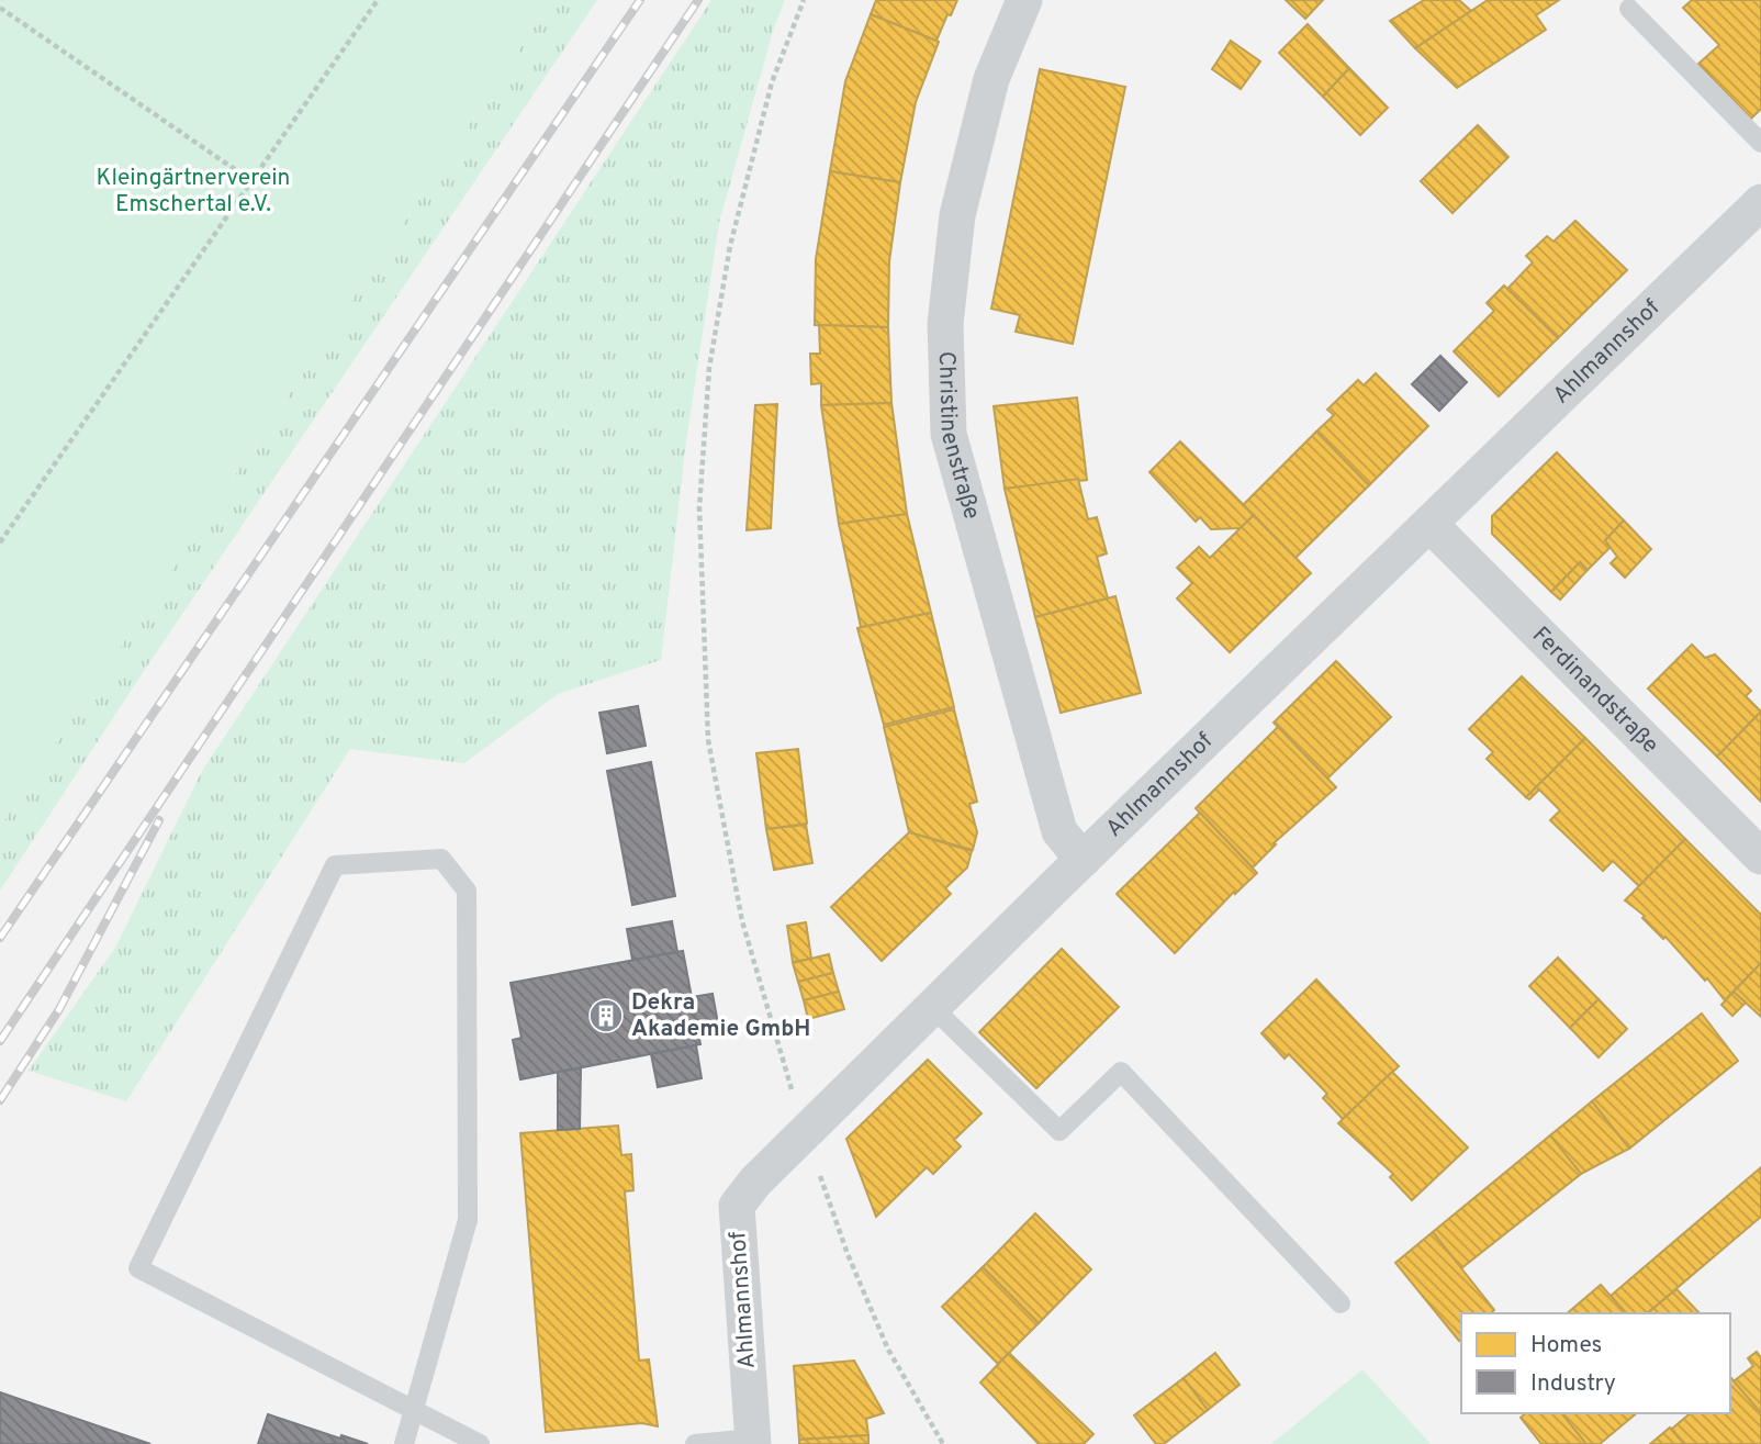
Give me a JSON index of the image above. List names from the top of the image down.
{
  "streets": {
    "street": ["Ahlmannshof", "Christinenstraße", "Ferdinandstraße"]
  },
  "crossings": [
    ["Ahlmannshof", "Christinenstraße"],
    ["Ahlmannshof", "Ferdinandstraße"]
  ],
  "parks": ["Kleingärtnerverein Emschertal e.V."],
  "places": {
    "building": ["Dekra Akademie GmbH"]
  },
  "legend": ["Homes", "Industry"]
}
